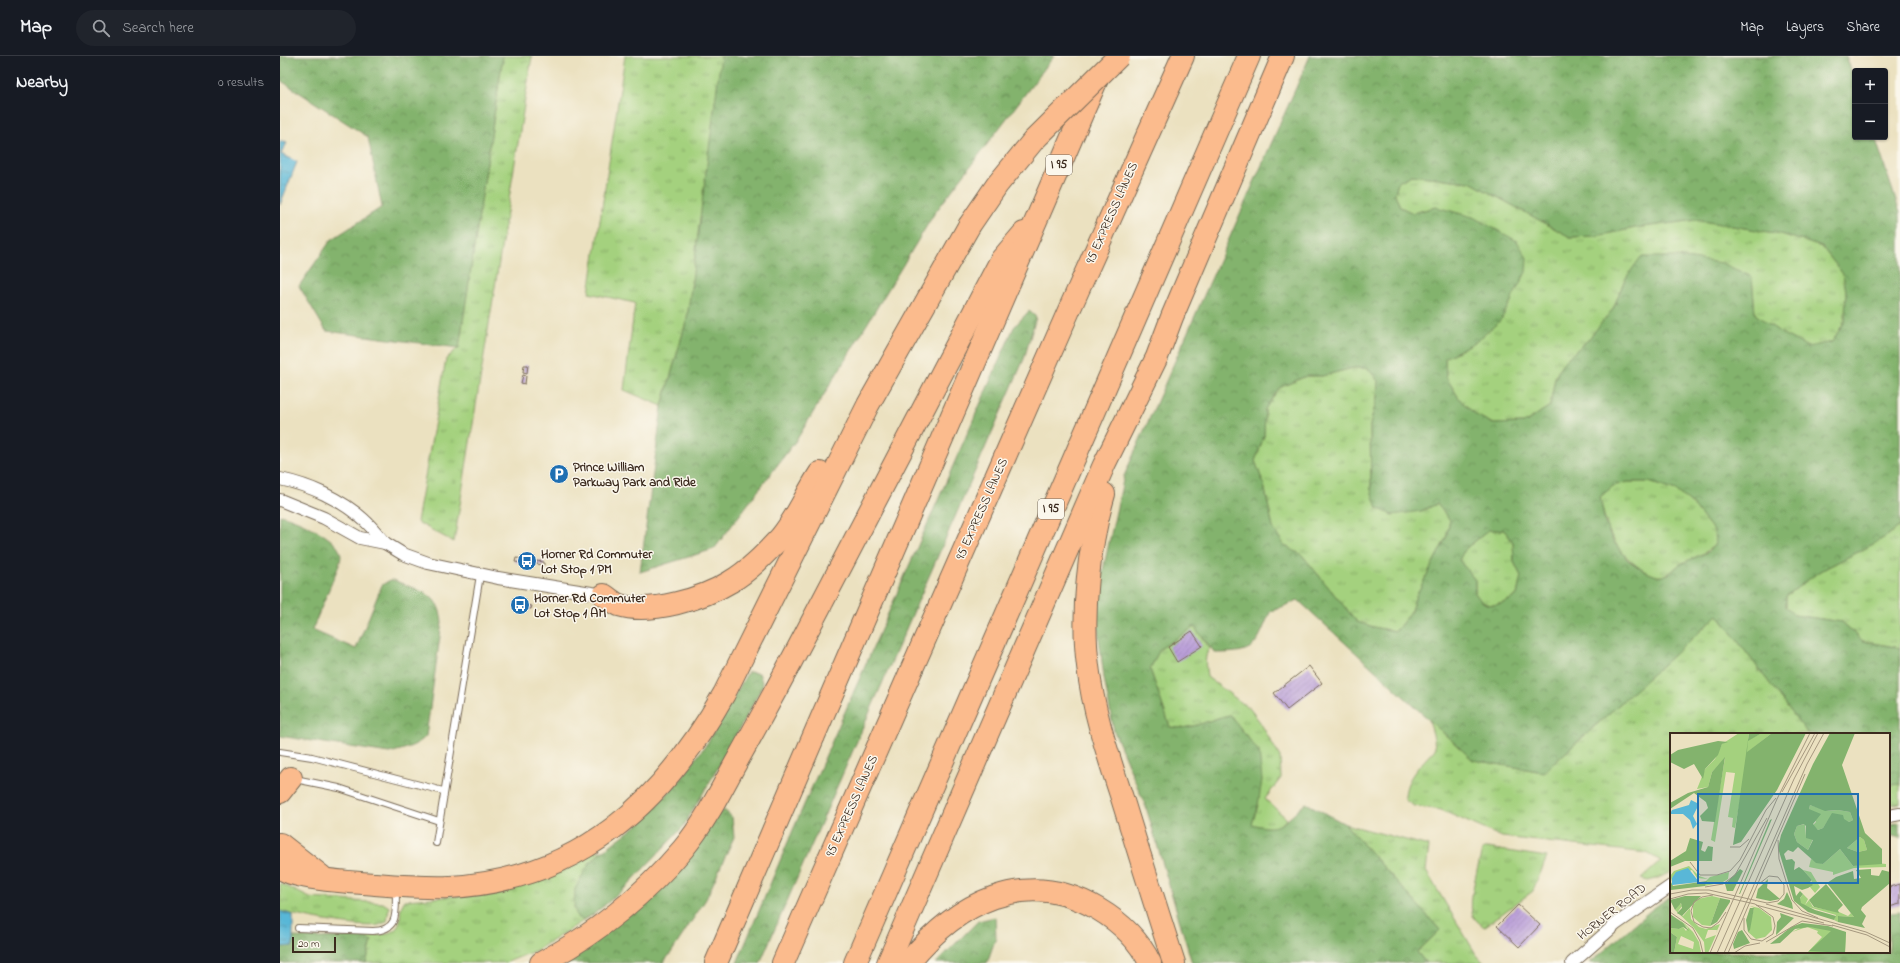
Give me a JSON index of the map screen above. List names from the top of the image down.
{
  "streets": {
    "highway": ["I 95", "95 EXPRESS LANES"],
    "street": ["HORNER ROAD"]
  },
  "places": {
    "parking": ["Prince William Parkway Park and Ride"],
    "bus stop": ["Horner Rd Commuter Lot Stop 1 PM", "Horner Rd Commuter Lot Stop 1 AM"]
  },
  "scale_bar": "20 m",
  "page": {
    "header": "Map",
    "search": "Search here",
    "nav": ["Map", "Layers", "Share"],
    "heading": ["Nearby", "0 results"],
    "map_buttons": ["+", "−"],
    "scale": "20 m"
  }
}
